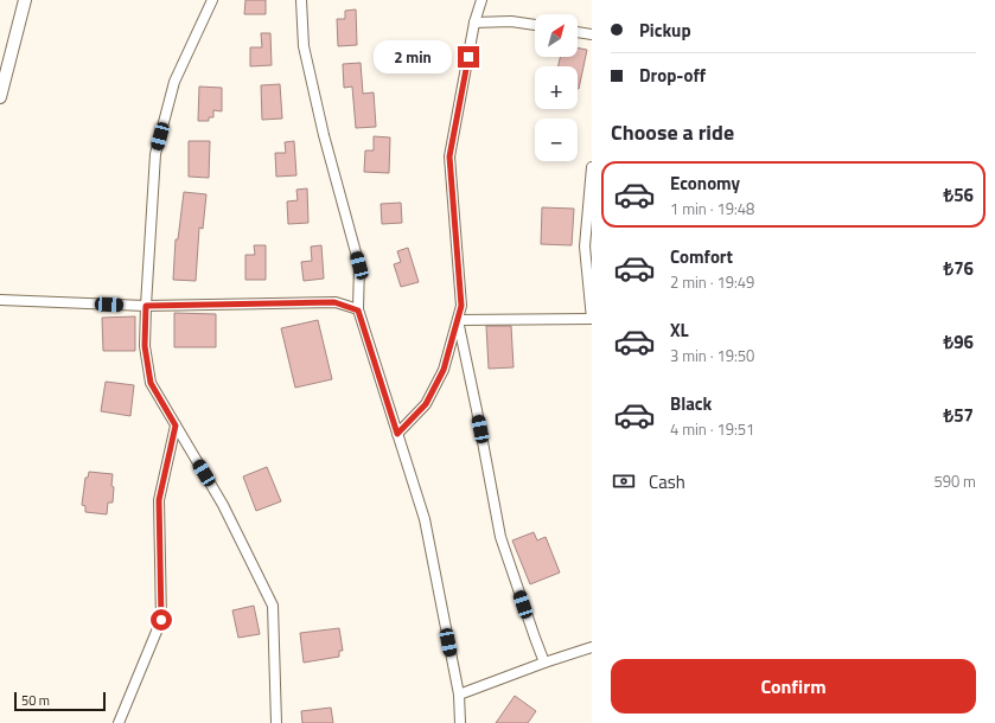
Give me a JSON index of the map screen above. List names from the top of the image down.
{
  "scale_bar": "50 m",
  "north": "top right",
  "page": {
    "banner": ["Pickup", "Drop-off"],
    "map_buttons": ["+", "−"],
    "bubble": "2 min",
    "heading": "Choose a ride",
    "list": [
      {
        "name": "Economy",
        "note": "1 min · 19:48",
        "value": "₺56"
      },
      {
        "name": "Comfort",
        "note": "2 min · 19:49",
        "value": "₺76"
      },
      {
        "name": "XL",
        "note": "3 min · 19:50",
        "value": "₺96"
      },
      {
        "name": "Black",
        "note": "4 min · 19:51",
        "value": "₺57"
      }
    ],
    "pay": ["Cash", "590 m"],
    "buttons": "Confirm",
    "scale": "50 m"
  }
}
